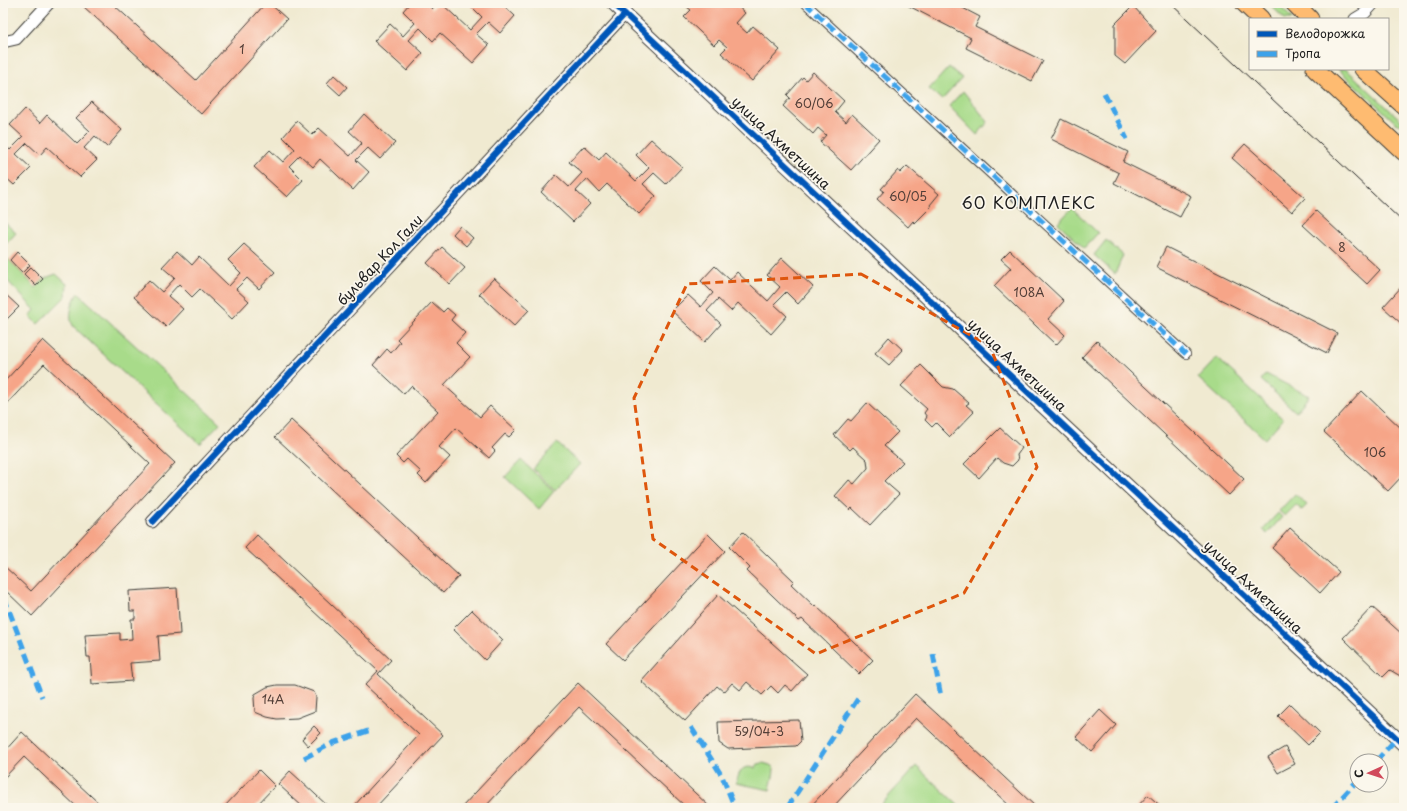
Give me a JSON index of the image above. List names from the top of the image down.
{
  "streets": {
    "street": ["улица Ахметшина", "бульвар Кол Гали"]
  },
  "crossings": [
    ["улица Ахметшина", "бульвар Кол Гали"]
  ],
  "districts": ["60 КОМПЛЕКС"],
  "house_numbers": [
    "1",
    "60/06",
    "60/05",
    "8",
    "108А",
    "106",
    "14А",
    "59/04-3"
  ],
  "legend": ["Велодорожка", "Тропа"],
  "north": "left"
}
